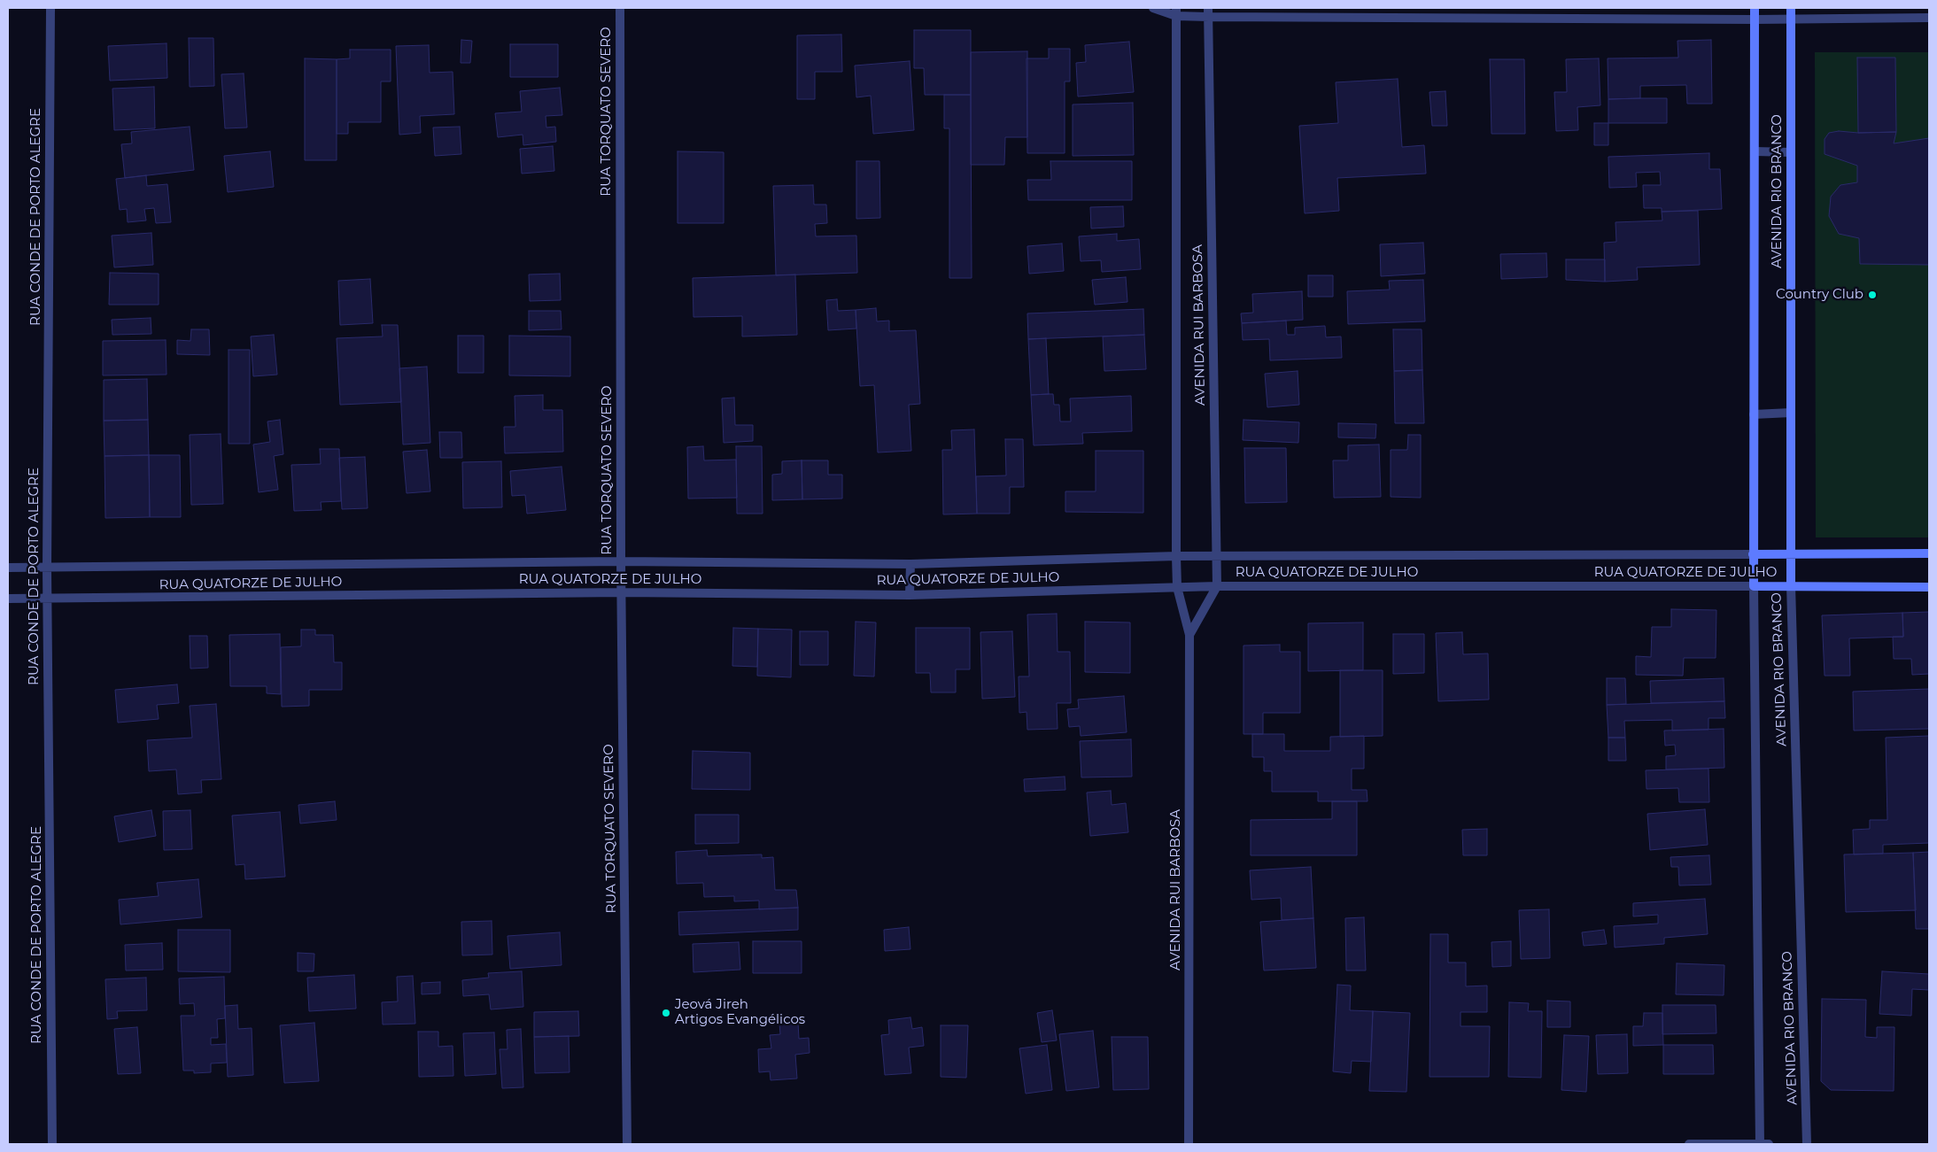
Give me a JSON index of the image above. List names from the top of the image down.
{
  "streets": {
    "street": [
      "RUA TORQUATO SEVERO",
      "AVENIDA RIO BRANCO",
      "RUA CONDE DE PORTO ALEGRE",
      "AVENIDA RUI BARBOSA",
      "RUA QUATORZE DE JULHO"
    ]
  },
  "crossings": [
    ["RUA TORQUATO SEVERO", "RUA QUATORZE DE JULHO"],
    ["AVENIDA RIO BRANCO", "RUA QUATORZE DE JULHO"],
    ["RUA CONDE DE PORTO ALEGRE", "RUA QUATORZE DE JULHO"],
    ["AVENIDA RUI BARBOSA", "RUA QUATORZE DE JULHO"]
  ],
  "places": ["Country Club", "Jeová Jireh Artigos Evangélicos"]
}
